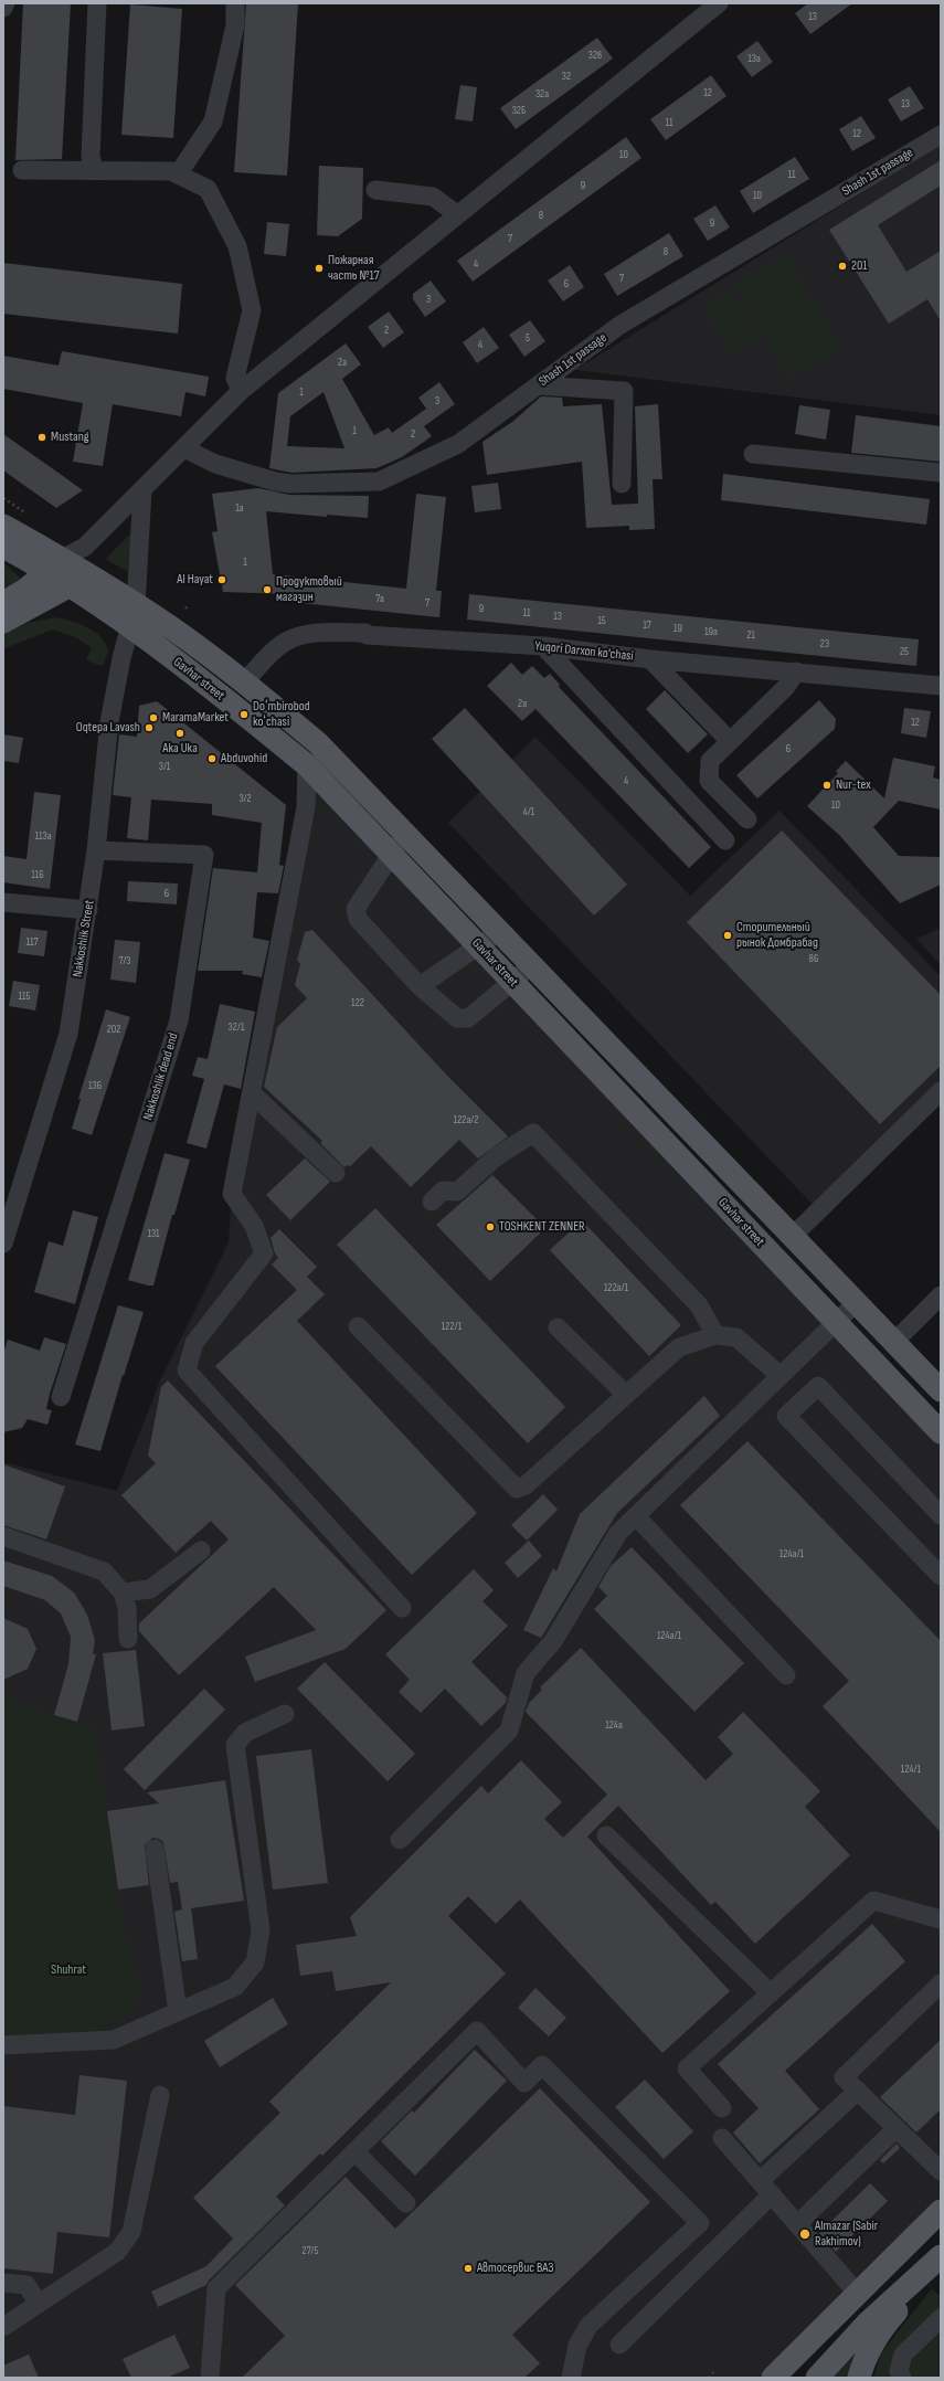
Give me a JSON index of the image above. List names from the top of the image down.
{
  "streets": {
    "main road": ["Gavhar street"],
    "street": [
      "Shаsh 1st passage",
      "Yuqori Darxon ko'chasi",
      "Nakkoshlik Street",
      "Nakkoshlik dead end"
    ]
  },
  "crossings": [
    ["Yuqori Darxon ko'chasi", "Gavhar street"],
    ["Gavhar street", "Nakkoshlik Street"],
    ["Nakkoshlik Street", "Nakkoshlik dead end"]
  ],
  "parks": ["Shuhrat"],
  "places": [
    "201",
    "Пожарная часть №17",
    "Mustang",
    "Al Hayat",
    "Продуктовый магазин",
    "Doʻmbirobod koʻchasi",
    "MaramaMarket",
    "Oqtepa Lavash",
    "Aka Uka",
    "Abduvohid",
    "Nur-tex",
    "Сторительный рынок Домбрабад",
    "TOSHKENT ZENNER",
    "Almazar (Sabir Rakhimov)",
    "Автосервис ВАЗ"
  ],
  "house_numbers": [
    "13",
    "32в",
    "13а",
    "32",
    "12",
    "32a",
    "13",
    "32Б",
    "11",
    "12",
    "10",
    "11",
    "9",
    "10",
    "8",
    "9",
    "7",
    "8",
    "4",
    "7",
    "6",
    "3",
    "2",
    "5",
    "4",
    "2а",
    "1",
    "3",
    "1",
    "2",
    "1а",
    "1",
    "7а",
    "7",
    "9",
    "11",
    "13",
    "15",
    "17",
    "19",
    "19а",
    "21",
    "23",
    "25",
    "2a",
    "12",
    "6",
    "3/1",
    "4",
    "3/2",
    "10",
    "4/1",
    "113а",
    "116",
    "6",
    "117",
    "86",
    "7/3",
    "115",
    "122",
    "32/1",
    "202",
    "136",
    "122a/2",
    "131",
    "122a/1",
    "122/1",
    "124a/1",
    "124а/1",
    "124а",
    "124/1",
    "27/5"
  ]
}
